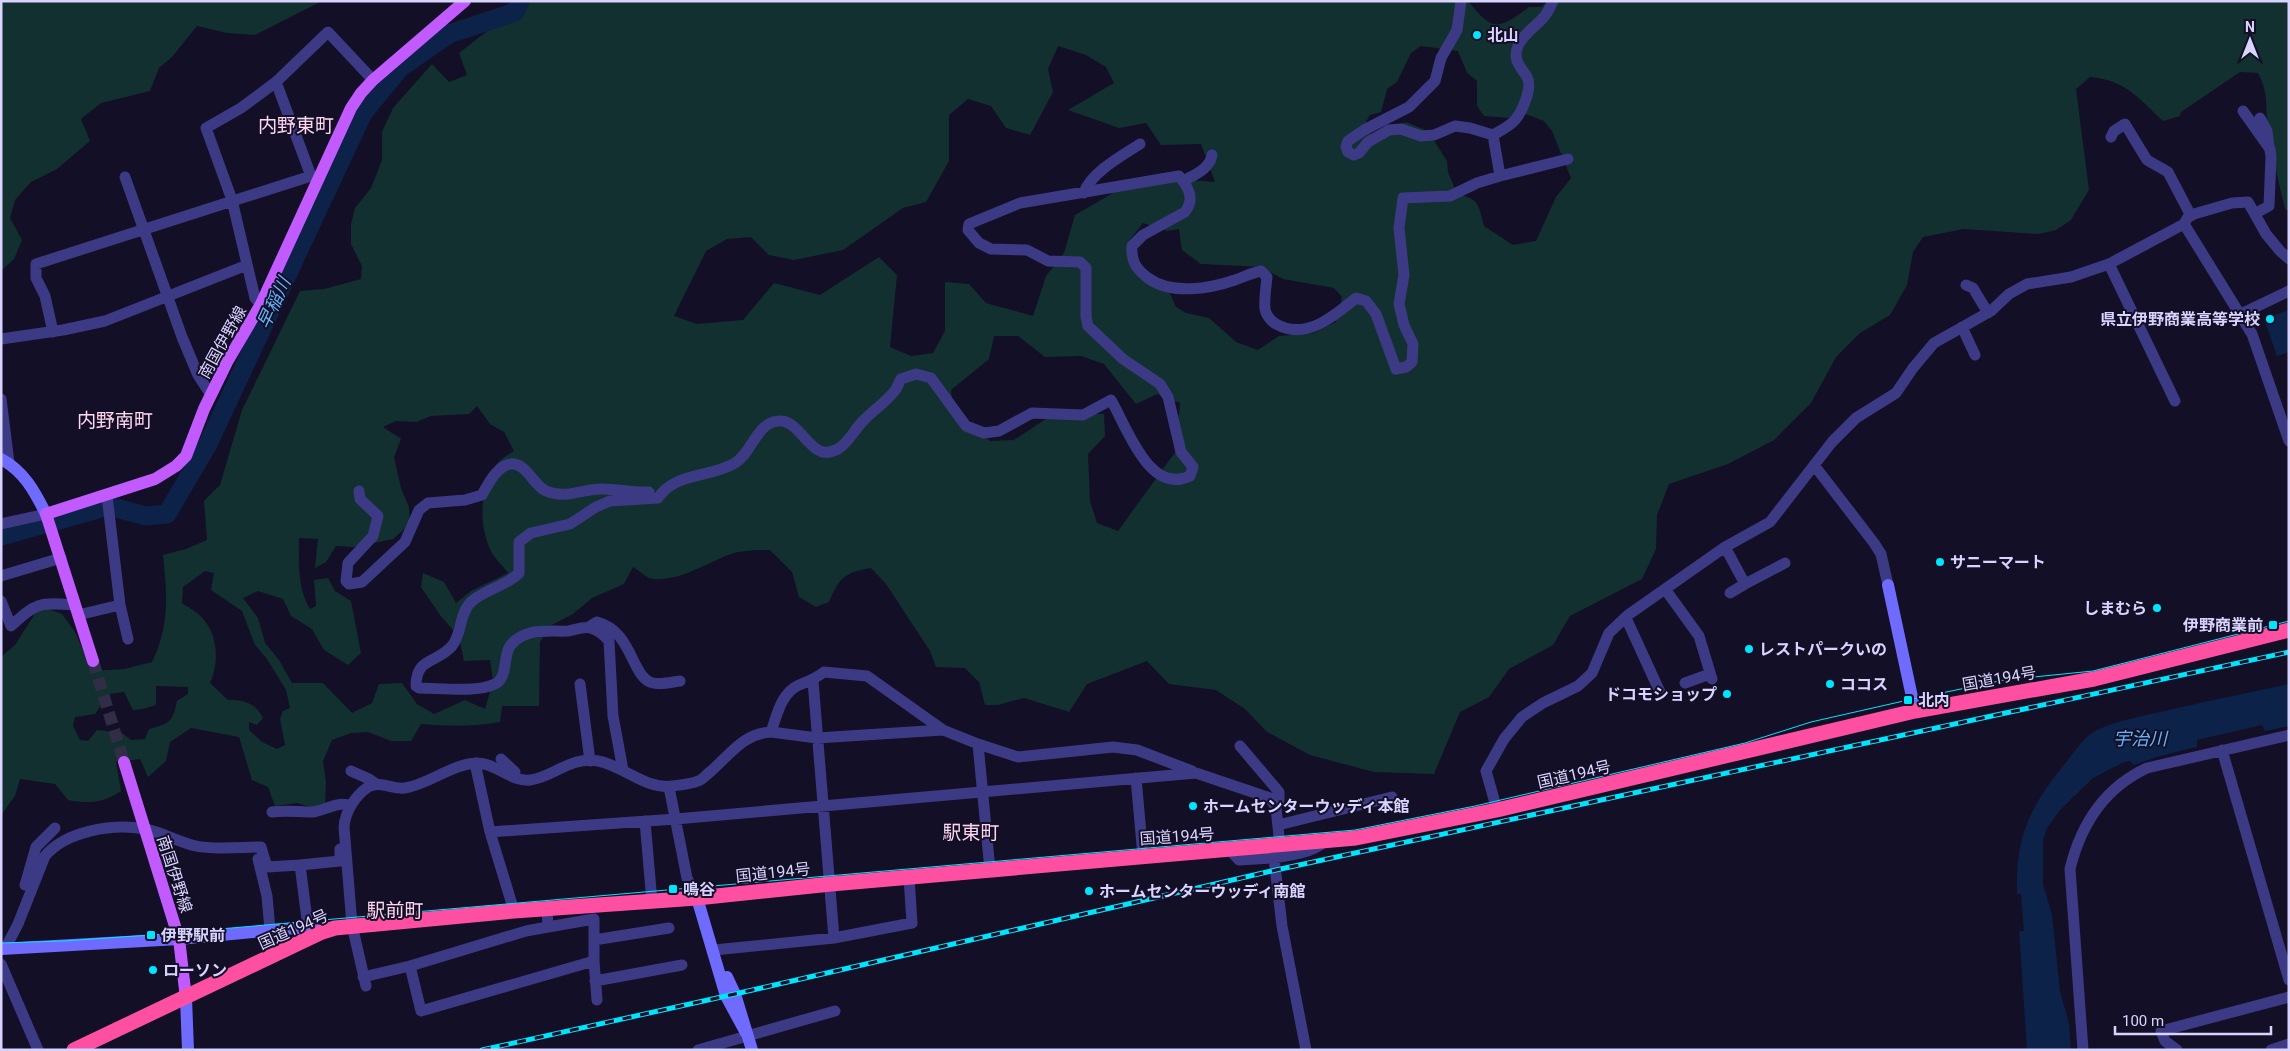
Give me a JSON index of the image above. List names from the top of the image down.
{
  "streets": {
    "highway": ["国道194号"],
    "main road": ["南国伊野線"]
  },
  "crossings": [
    ["南国伊野線", "国道194号"]
  ],
  "districts": [
    "内野東町",
    "内野南町",
    "駅東町",
    "駅前町"
  ],
  "water": ["早稲川", "宇治川"],
  "places": {
    "other": [
      "北山",
      "県立伊野商業高等学校",
      "サニーマート",
      "しまむら",
      "レストパークいの",
      "ココス",
      "ドコモショップ",
      "ホームセンターウッディ本館",
      "ホームセンターウッディ南館",
      "ローソン"
    ],
    "transit": [
      "伊野商業前",
      "北内",
      "鳴谷",
      "伊野駅前"
    ]
  },
  "scale_bar": "100 m",
  "north": "top"
}
